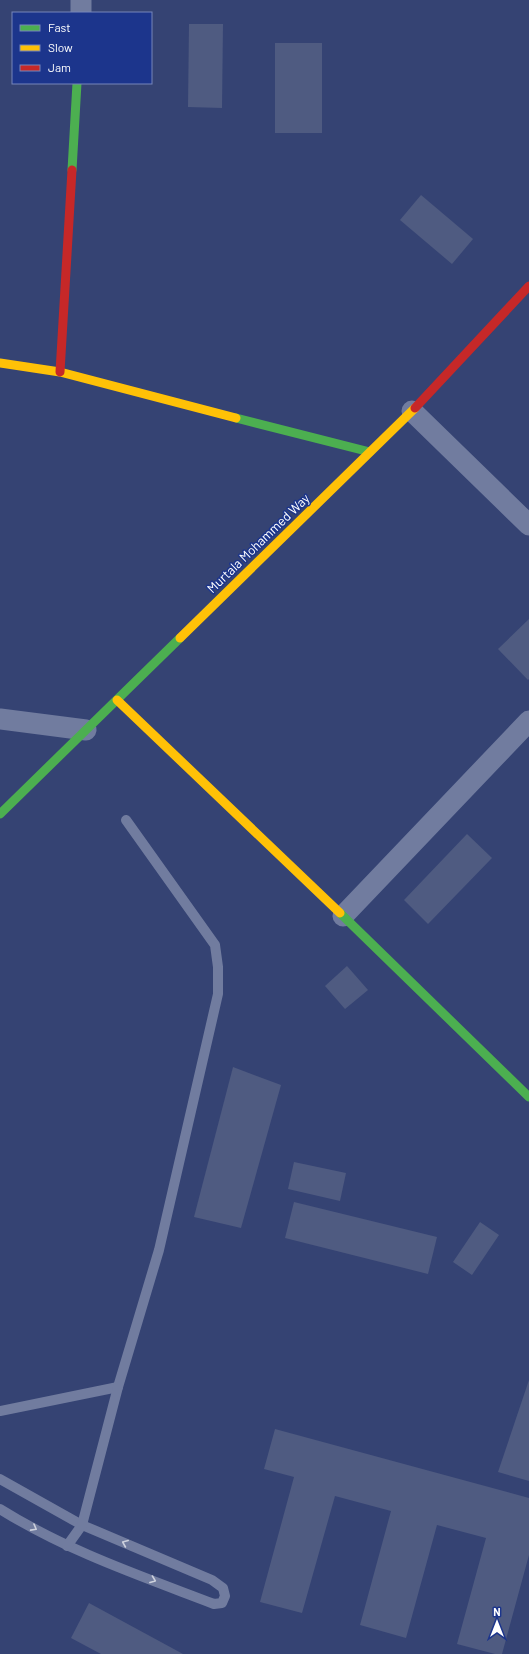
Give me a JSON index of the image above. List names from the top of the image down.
{
  "streets": {
    "street": ["Murtala Mohammed Way"]
  },
  "legend": ["Fast", "Slow", "Jam"],
  "north": "top"
}
